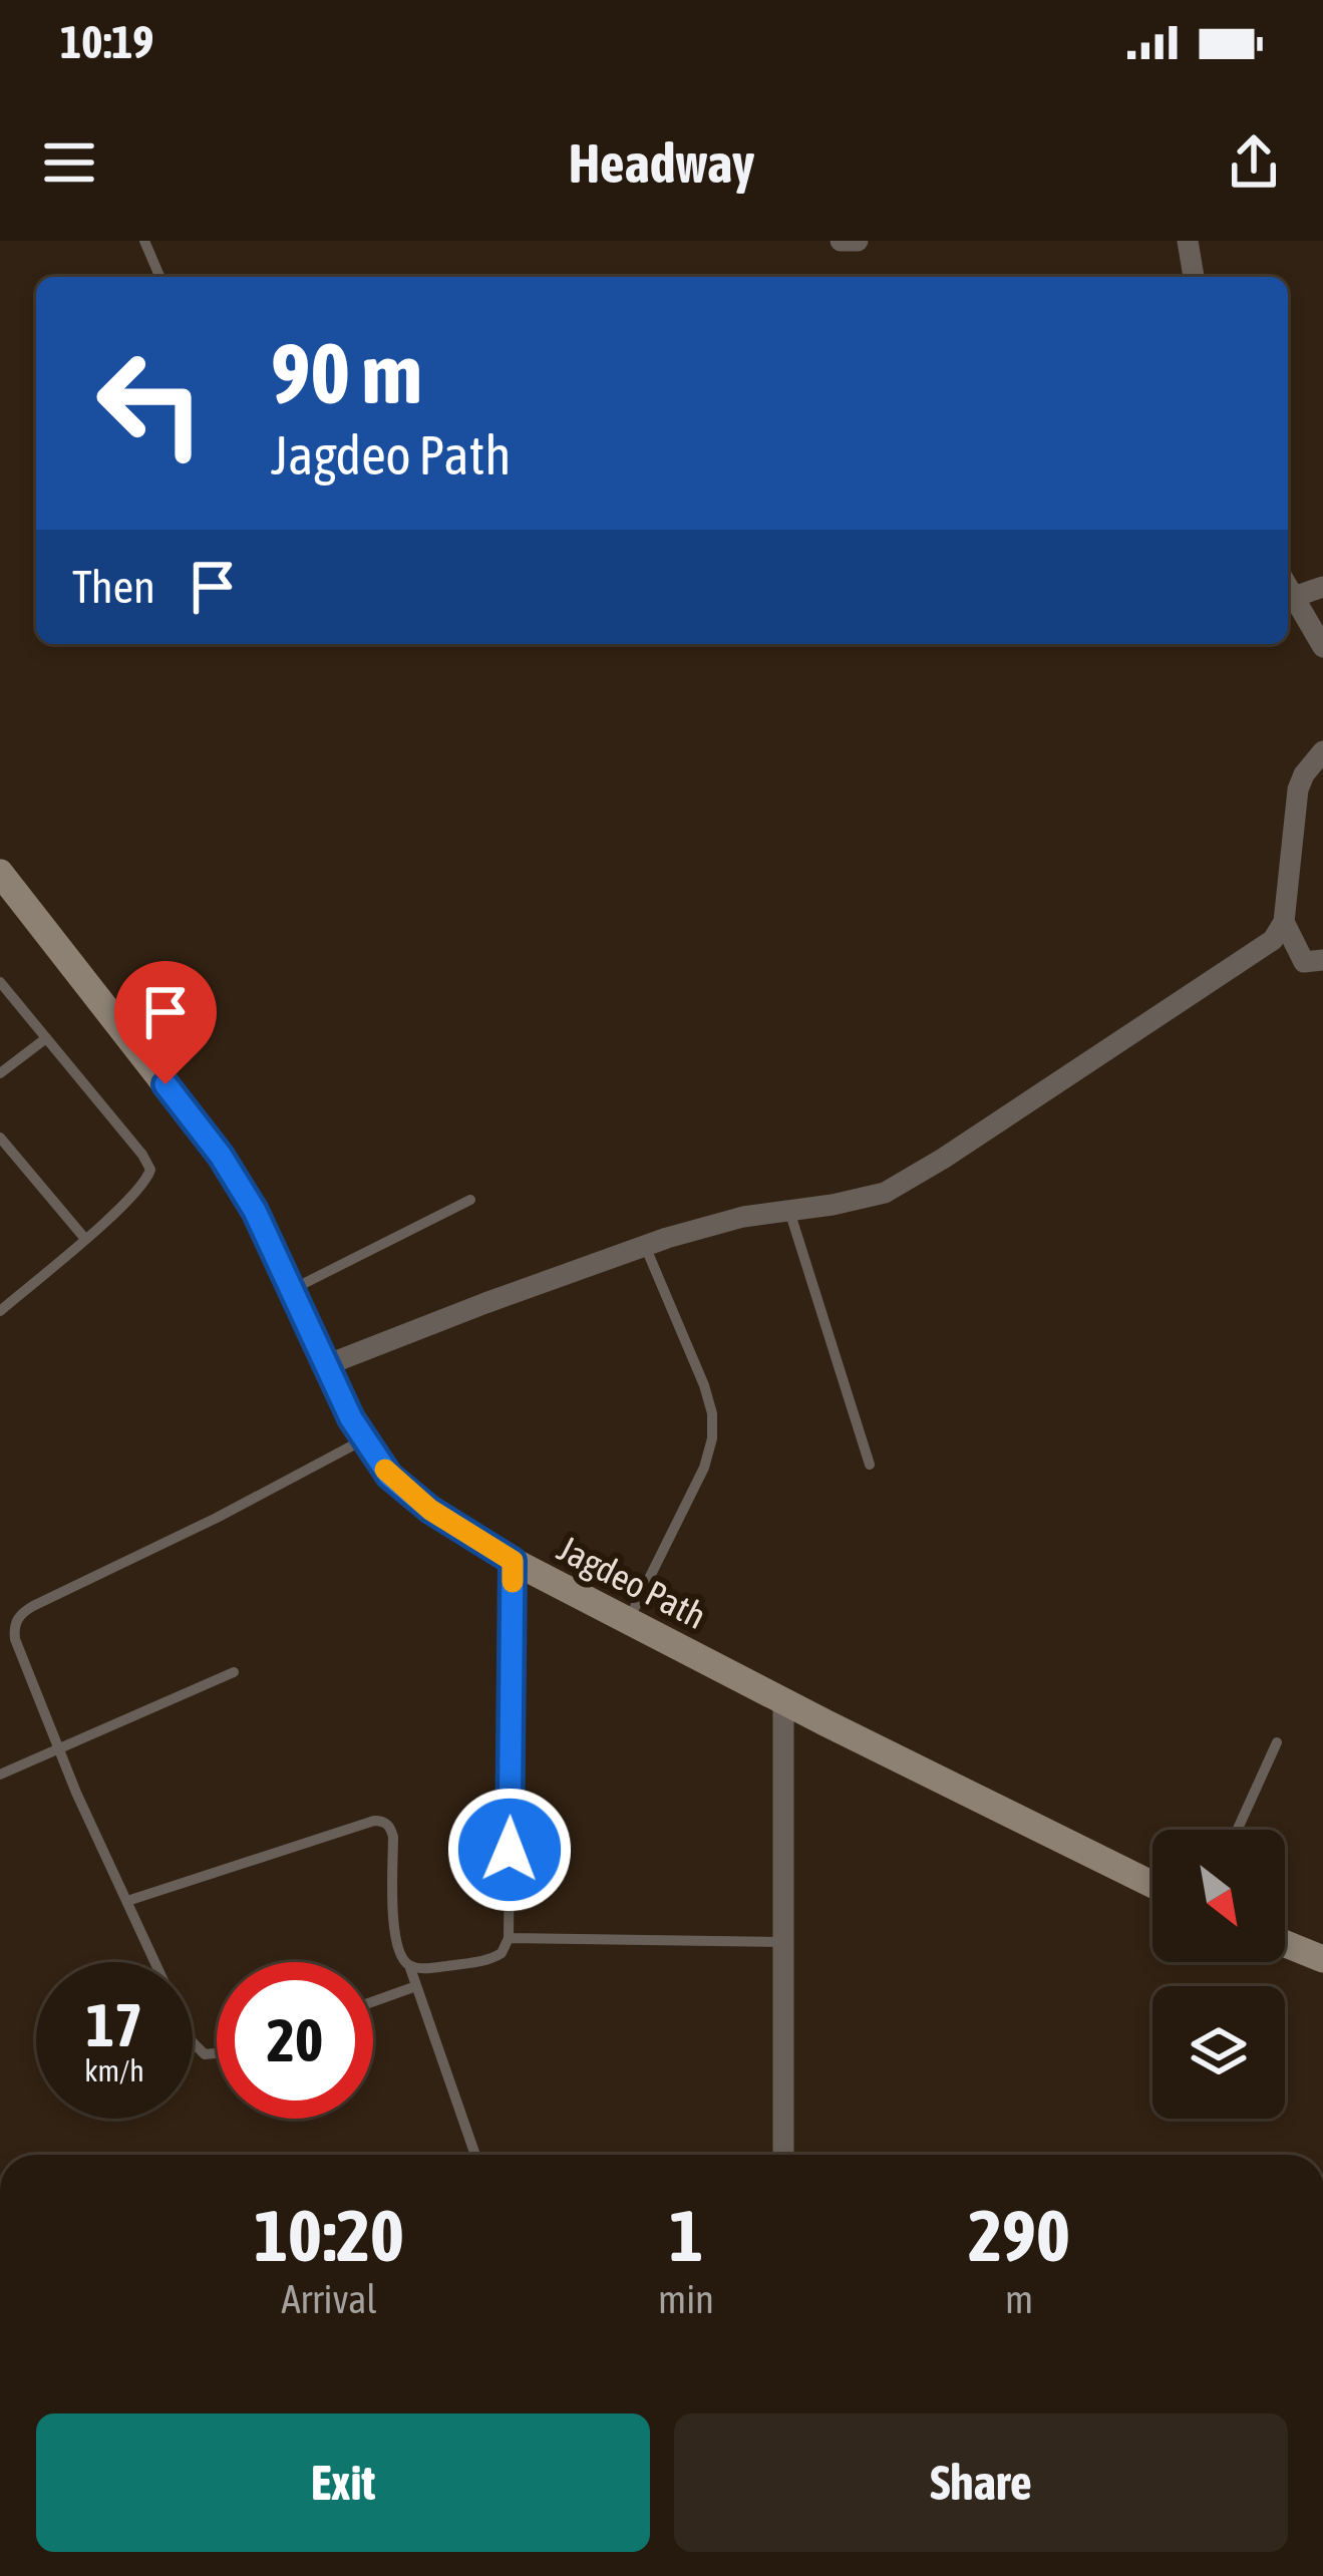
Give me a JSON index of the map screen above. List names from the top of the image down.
{
  "streets": {
    "main road": ["Jagdeo Path"]
  },
  "north": "bottom right",
  "page": {
    "status": "10:19",
    "header": "Headway",
    "turn": ["90 m", "Jagdeo Path"],
    "then": "Then",
    "speed": "17 km/h",
    "limit": "20",
    "eta": [
      "10:20",
      "Arrival",
      "1",
      "min",
      "290",
      "m"
    ],
    "buttons": ["Exit", "Share"]
  }
}
